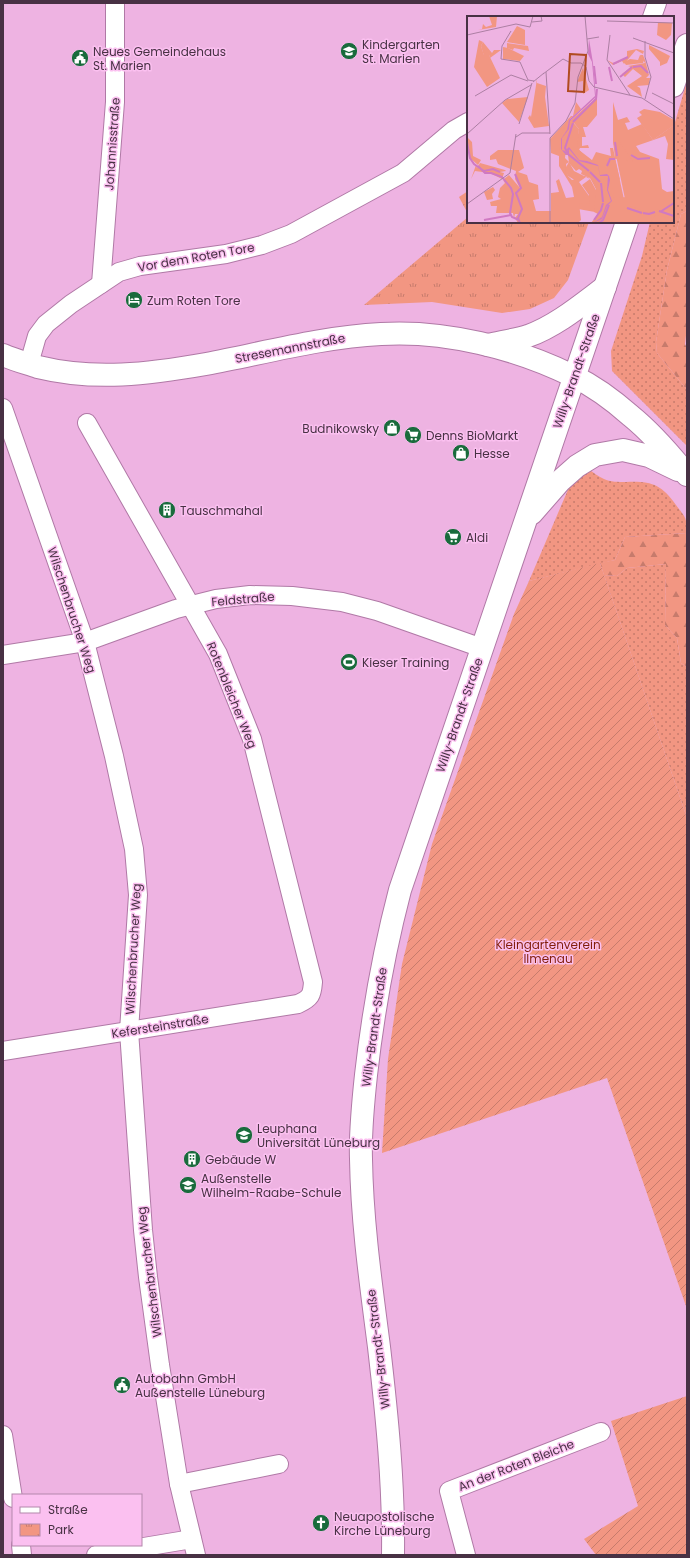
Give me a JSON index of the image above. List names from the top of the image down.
{
  "streets": {
    "main road": ["Stresemannstraße", "Willy-Brandt-Straße"],
    "street": [
      "Johannisstraße",
      "Vor dem Roten Tore",
      "Feldstraße",
      "Wilschenbrucher Weg",
      "Rotenbleicher Weg",
      "Kefersteinstraße",
      "An der Roten Bleiche"
    ]
  },
  "crossings": [
    ["Johannisstraße", "Vor dem Roten Tore"],
    ["Vor dem Roten Tore", "Stresemannstraße"],
    ["Stresemannstraße", "Willy-Brandt-Straße"],
    ["Willy-Brandt-Straße", "Feldstraße"],
    ["Feldstraße", "Wilschenbrucher Weg"],
    ["Feldstraße", "Rotenbleicher Weg"],
    ["Wilschenbrucher Weg", "Kefersteinstraße"],
    ["Rotenbleicher Weg", "Kefersteinstraße"]
  ],
  "parks": ["Kleingartenverein Ilmenau"],
  "places": {
    "school or university": ["Kindergarten St. Marien", "Leuphana Universität Lüneburg", "Außenstelle Wilhelm-Raabe-Schule"],
    "public building": ["Neues Gemeindehaus St. Marien", "Autobahn GmbH Außenstelle Lüneburg"],
    "hotel": ["Zum Roten Tore"],
    "shop": ["Budnikowsky", "Hesse"],
    "supermarket": ["Denns BioMarkt", "Aldi"],
    "building": ["Tauschmahal", "Gebäude W"],
    "sports": ["Kieser Training"],
    "church": ["Neuapostolische Kirche Lüneburg"]
  },
  "legend": ["Straße", "Park"]
}
